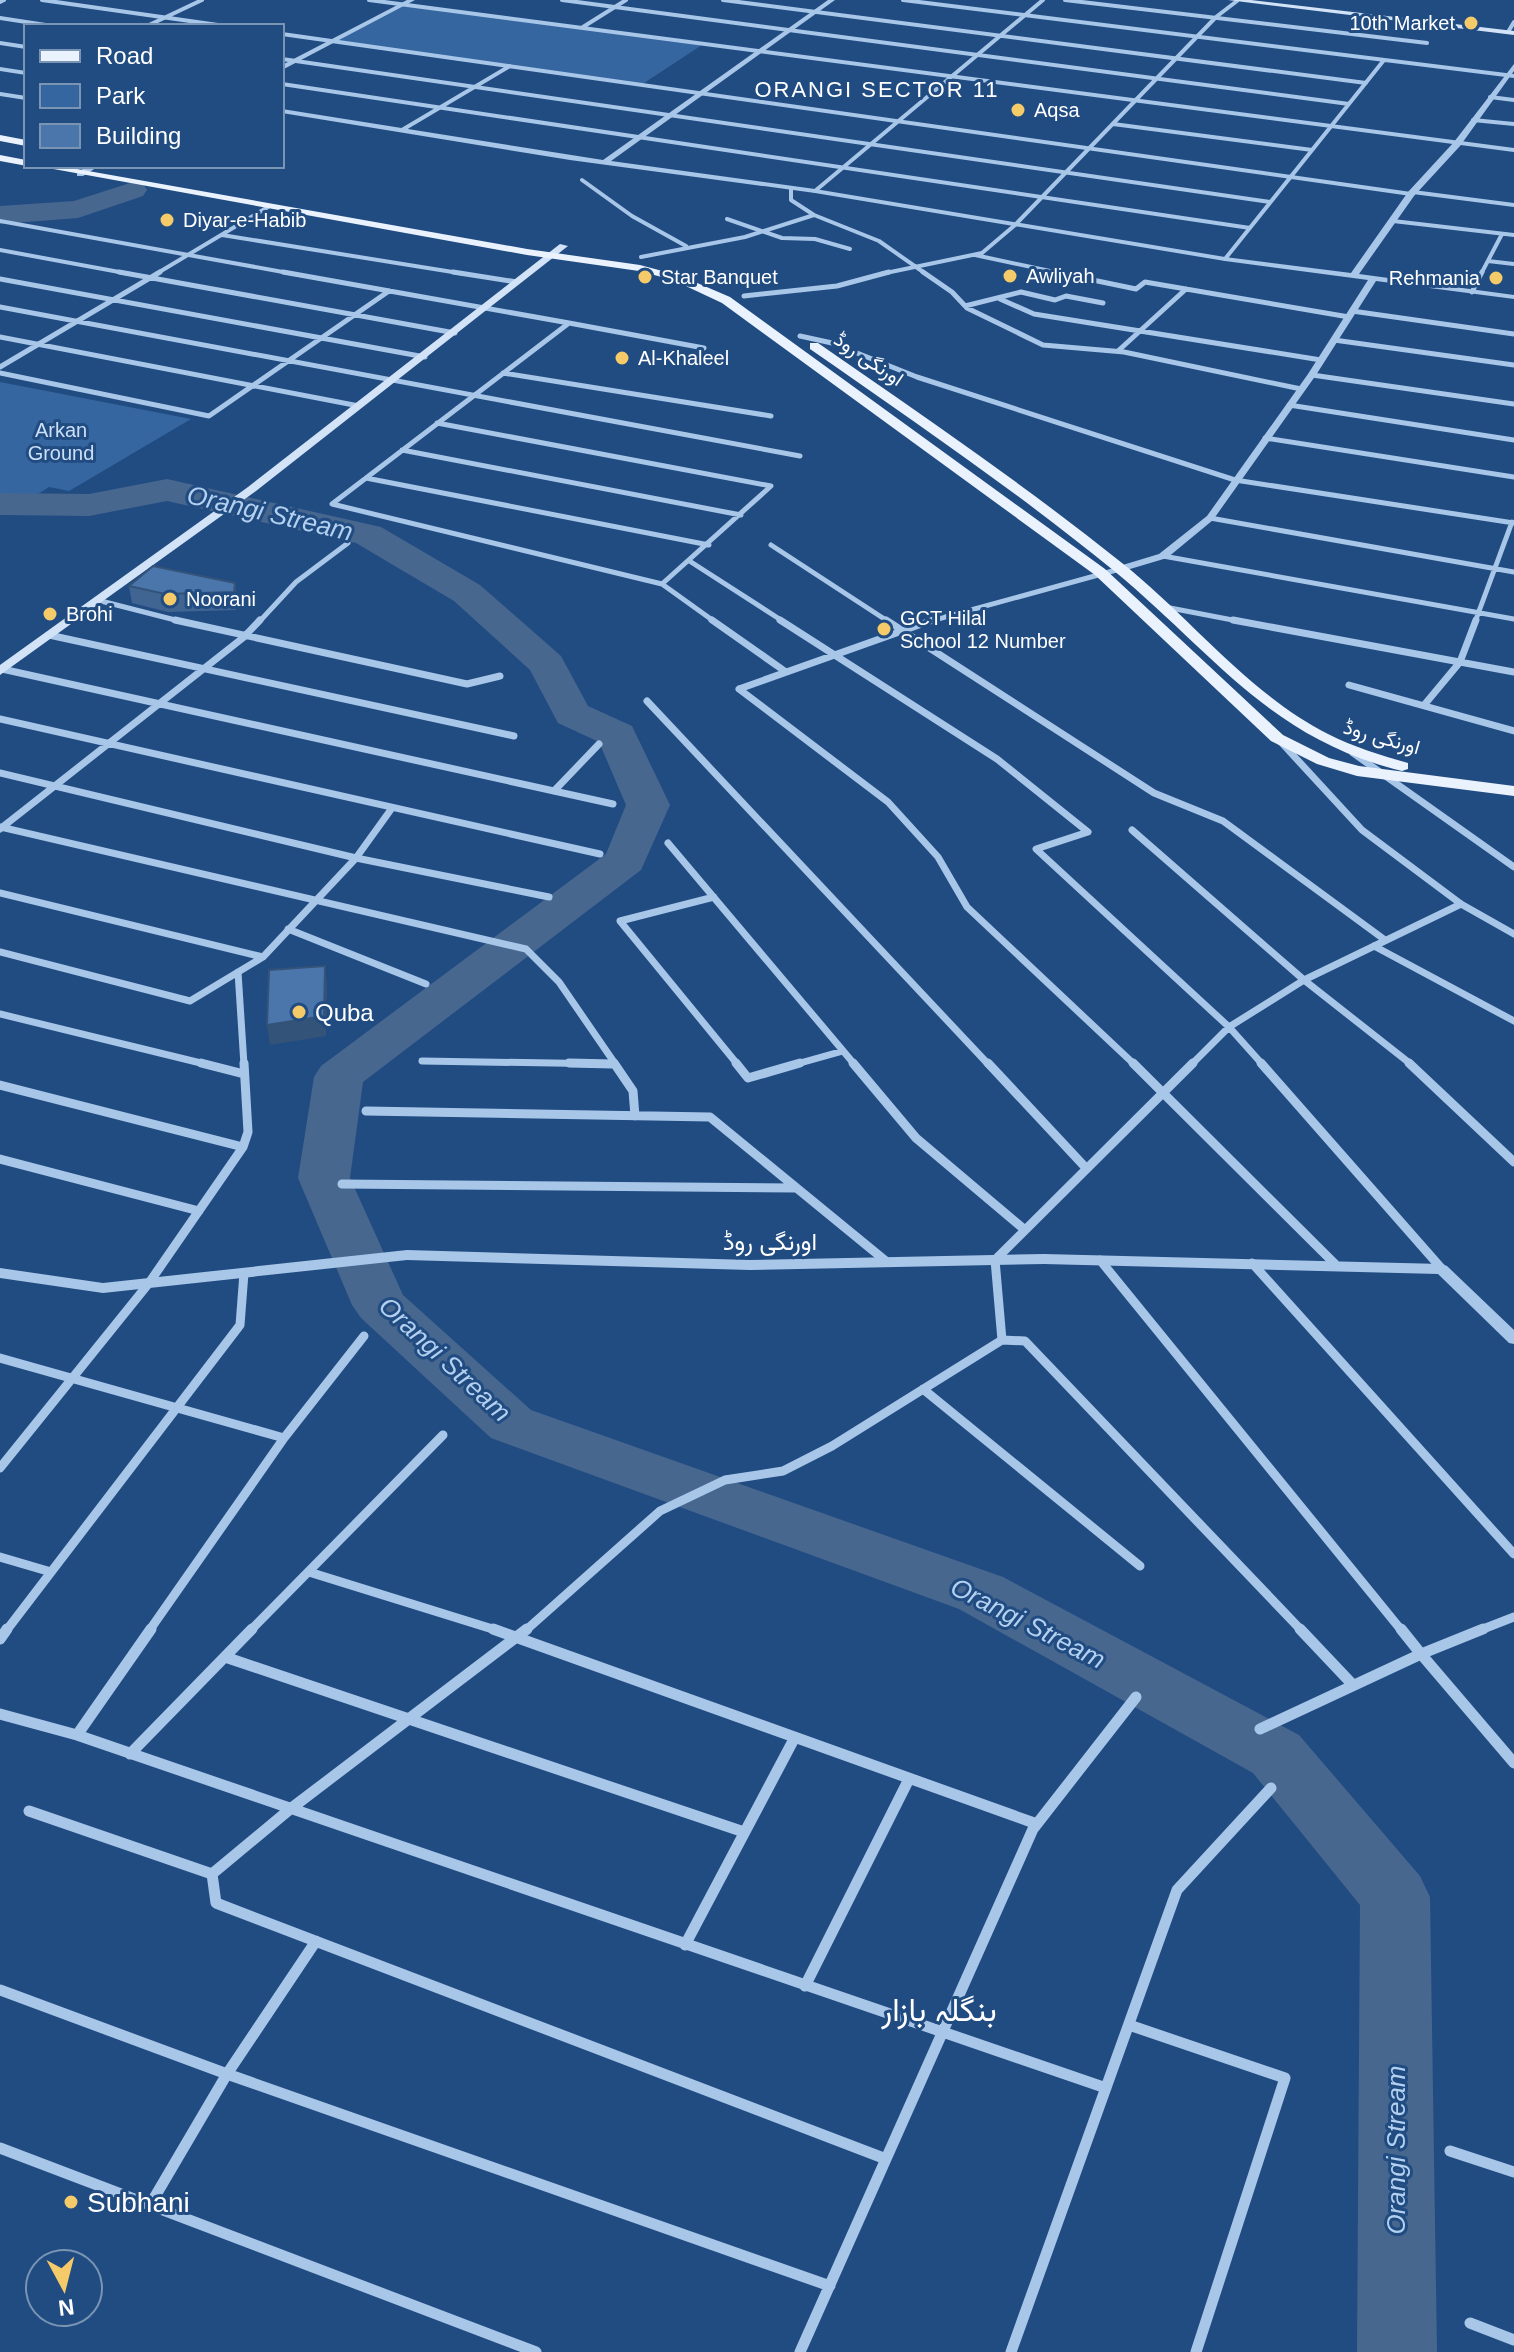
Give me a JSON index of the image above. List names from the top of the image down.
{
  "streets": {
    "main road": ["اورنگی روڈ"]
  },
  "districts": ["ORANGI SECTOR 11", "بنگلہ بازار"],
  "water": ["Orangi Stream"],
  "parks": ["Arkan Ground"],
  "places": [
    "10th Market",
    "Aqsa",
    "Diyar-e-Habib",
    "Awliyah",
    "Star Banquet",
    "Rehmania",
    "Al-Khaleel",
    "Noorani",
    "Brohi",
    "GCT Hilal School 12 Number",
    "Quba",
    "Subhani"
  ],
  "legend": ["Road", "Park", "Building"],
  "north": "bottom"
}
